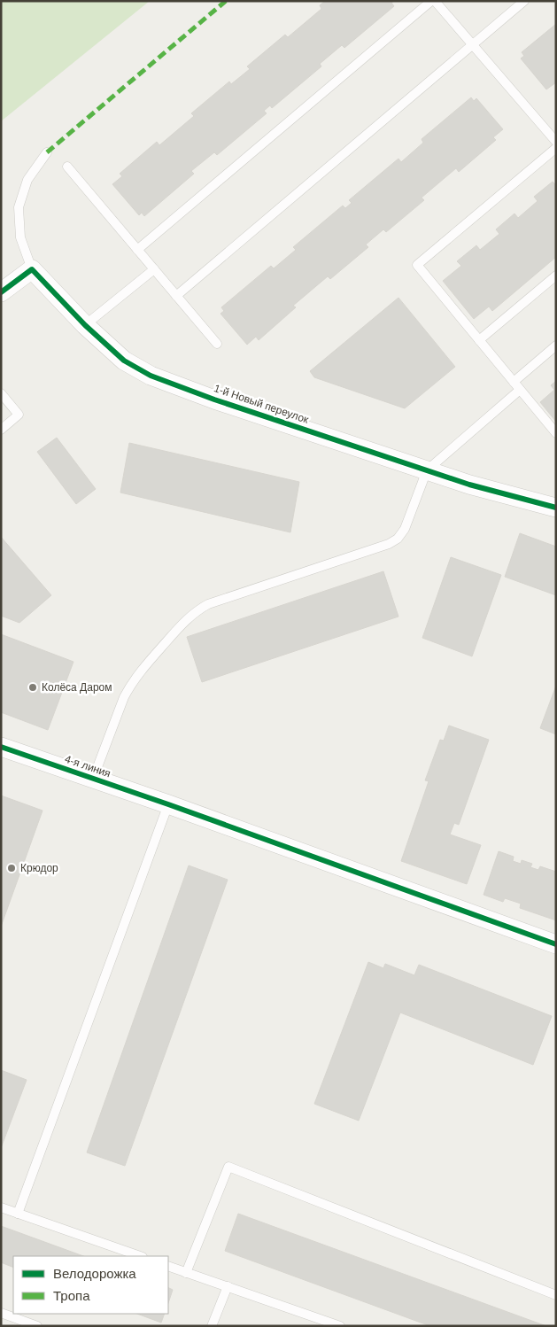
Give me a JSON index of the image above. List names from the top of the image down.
{
  "streets": {
    "street": ["1-й Новый переулок", "4-я линия"]
  },
  "places": ["Колёса Даром", "Крюдор"],
  "legend": ["Велодорожка", "Тропа"]
}
